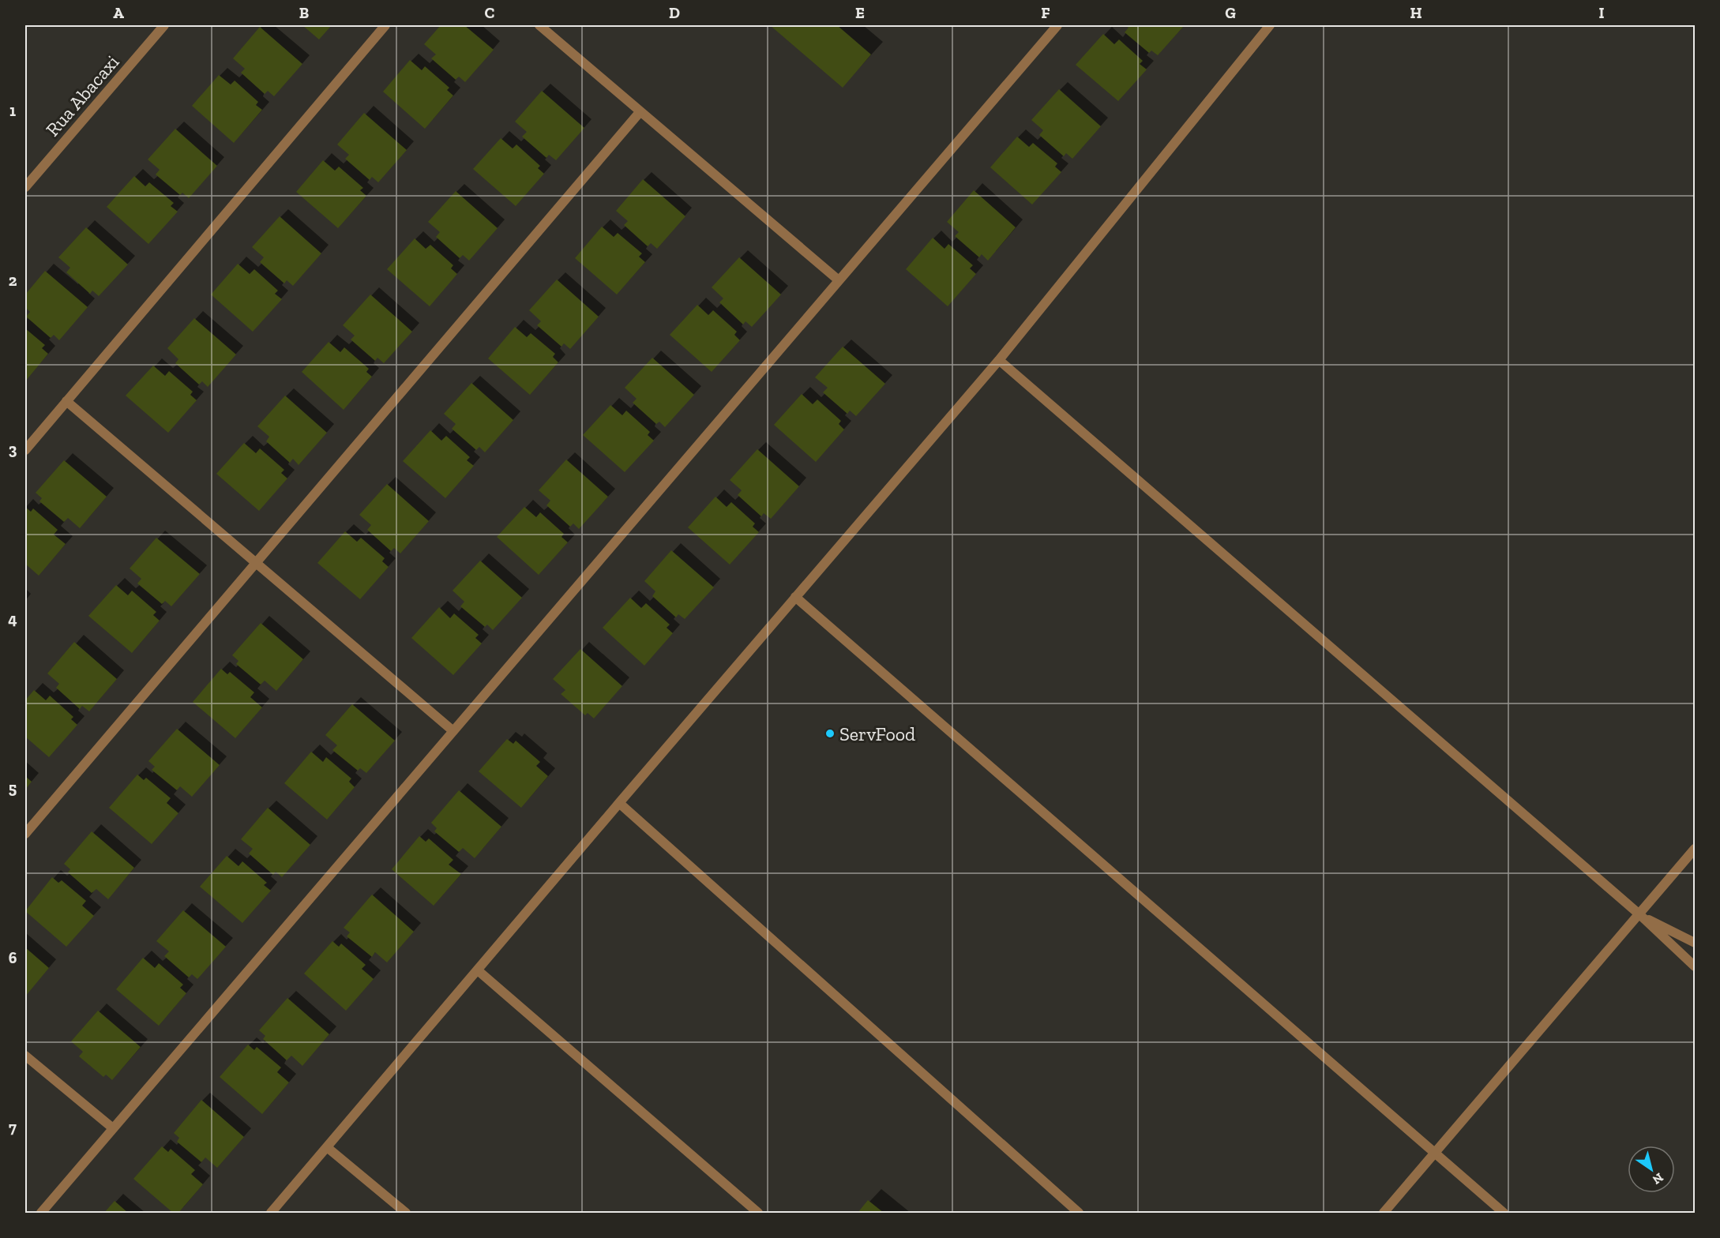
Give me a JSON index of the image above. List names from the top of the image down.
{
  "streets": {
    "street": ["Rua Abacaxi"]
  },
  "places": ["ServFood"],
  "north": "bottom right",
  "grid": {
    "columns": [
      "A",
      "B",
      "C",
      "D",
      "E",
      "F",
      "G",
      "H",
      "I"
    ],
    "rows": [
      "1",
      "2",
      "3",
      "4",
      "5",
      "6",
      "7"
    ]
  }
}
